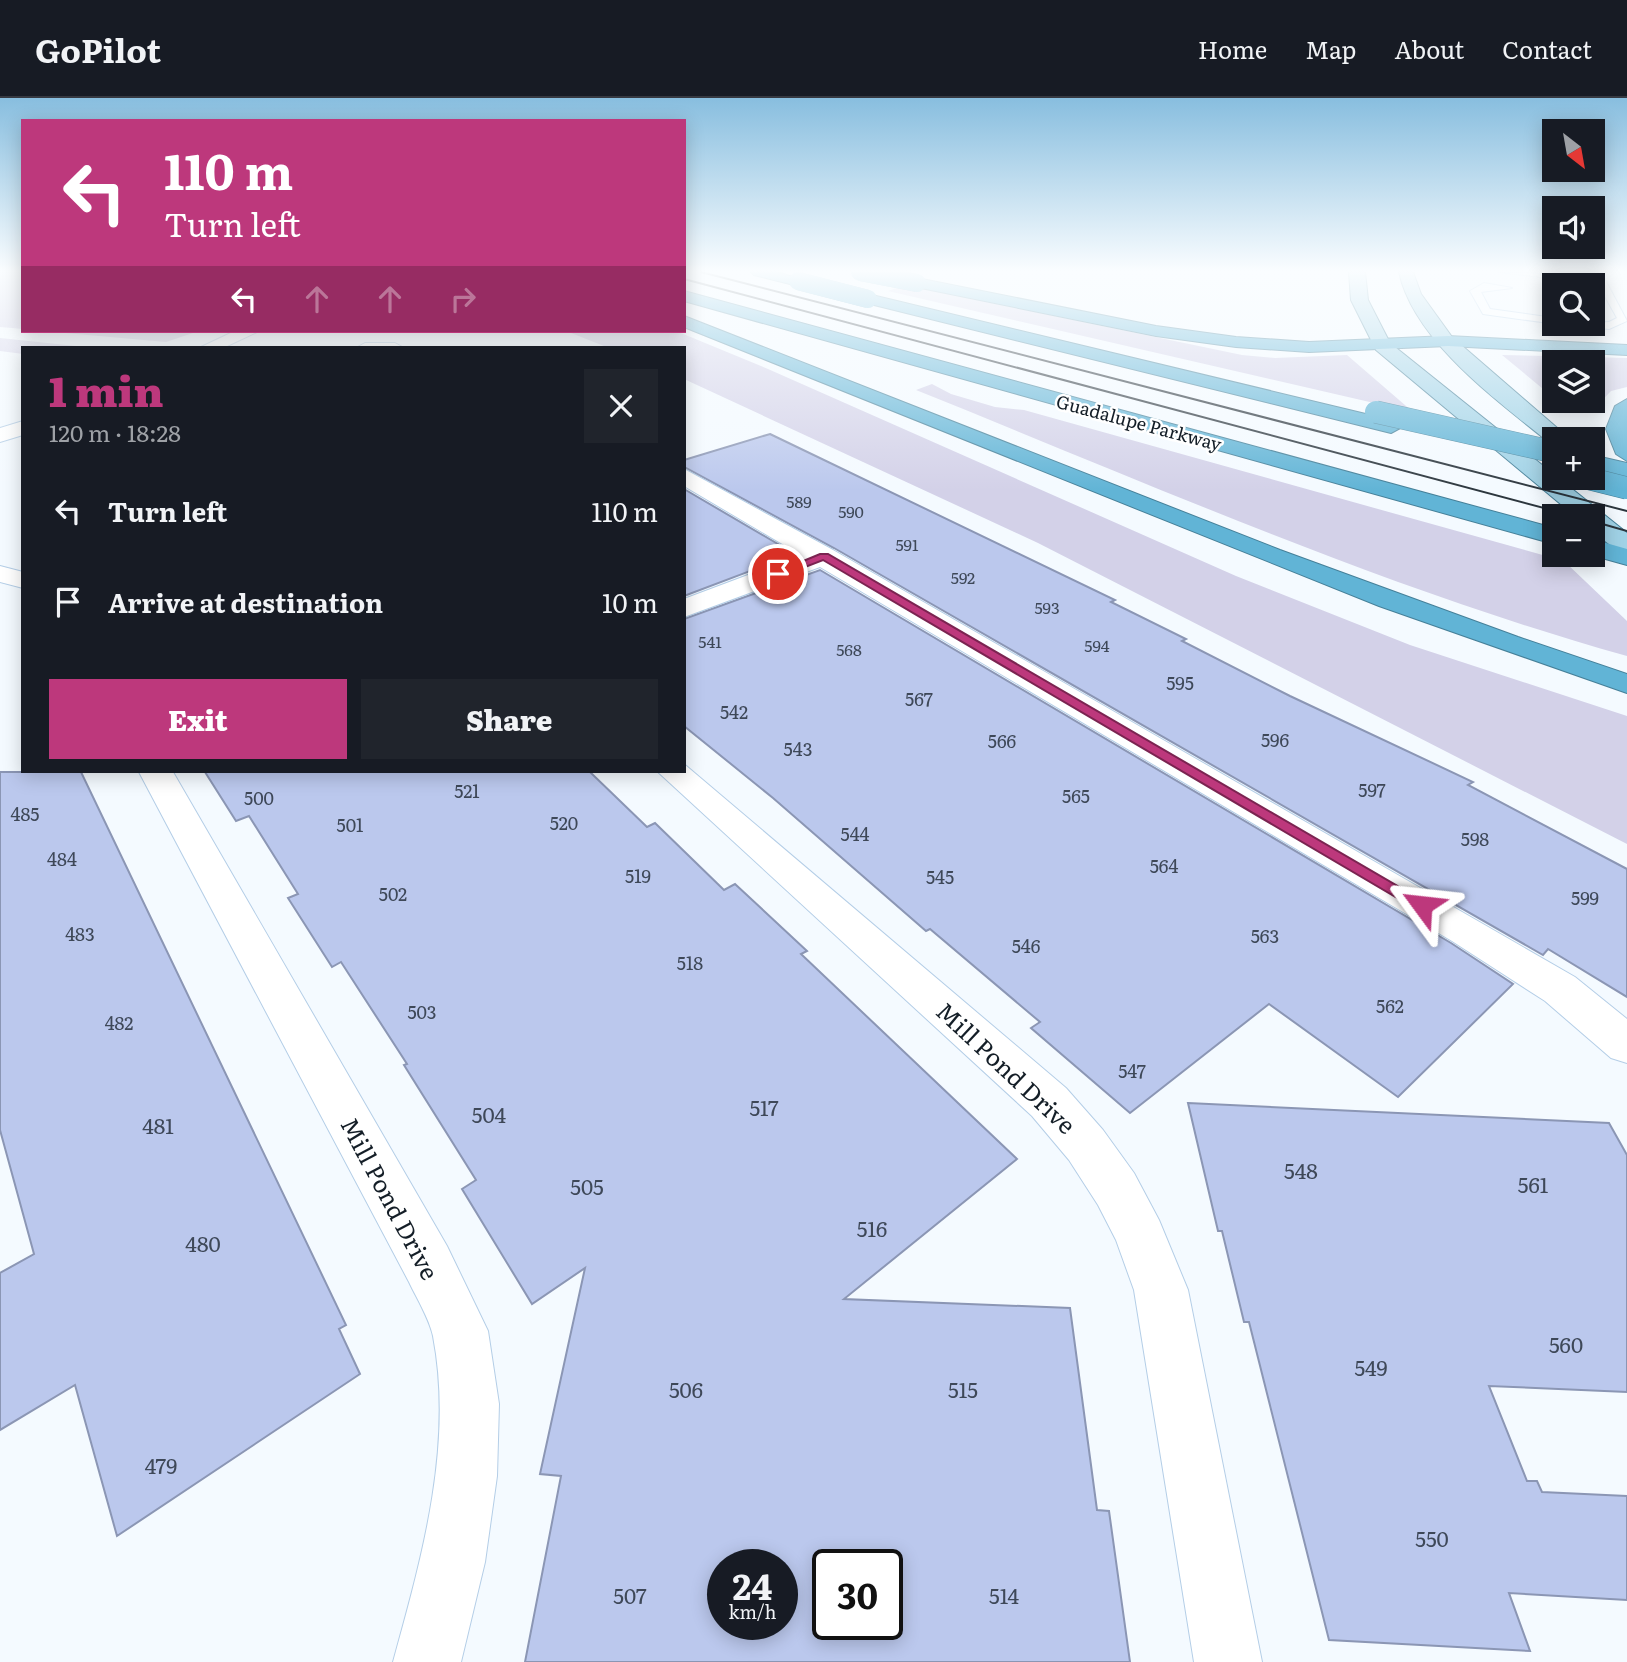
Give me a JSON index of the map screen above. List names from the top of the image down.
{
  "streets": {
    "highway": ["Guadalupe Parkway"],
    "street": ["Mill Pond Drive"]
  },
  "house_numbers": [
    "589",
    "590",
    "591",
    "592",
    "593",
    "541",
    "594",
    "568",
    "595",
    "567",
    "542",
    "596",
    "566",
    "543",
    "597",
    "521",
    "565",
    "500",
    "485",
    "520",
    "501",
    "544",
    "598",
    "484",
    "564",
    "519",
    "545",
    "502",
    "599",
    "483",
    "563",
    "546",
    "518",
    "562",
    "503",
    "482",
    "547",
    "517",
    "504",
    "481",
    "548",
    "561",
    "505",
    "516",
    "480",
    "560",
    "549",
    "506",
    "515",
    "479",
    "550",
    "507",
    "514"
  ],
  "north": "bottom right",
  "page": {
    "header": "GoPilot",
    "nav": [
      "Home",
      "Map",
      "About",
      "Contact"
    ],
    "map_buttons": ["+", "−"],
    "turn": ["110 m", "Turn left"],
    "heading": ["1 min", "120 m · 18:28"],
    "list": [
      {
        "name": "Turn left",
        "value": "110 m"
      },
      {
        "name": "Arrive at destination",
        "value": "10 m"
      }
    ],
    "buttons": ["Exit", "Share"],
    "speed": "24 km/h",
    "limit": "30"
  }
}
